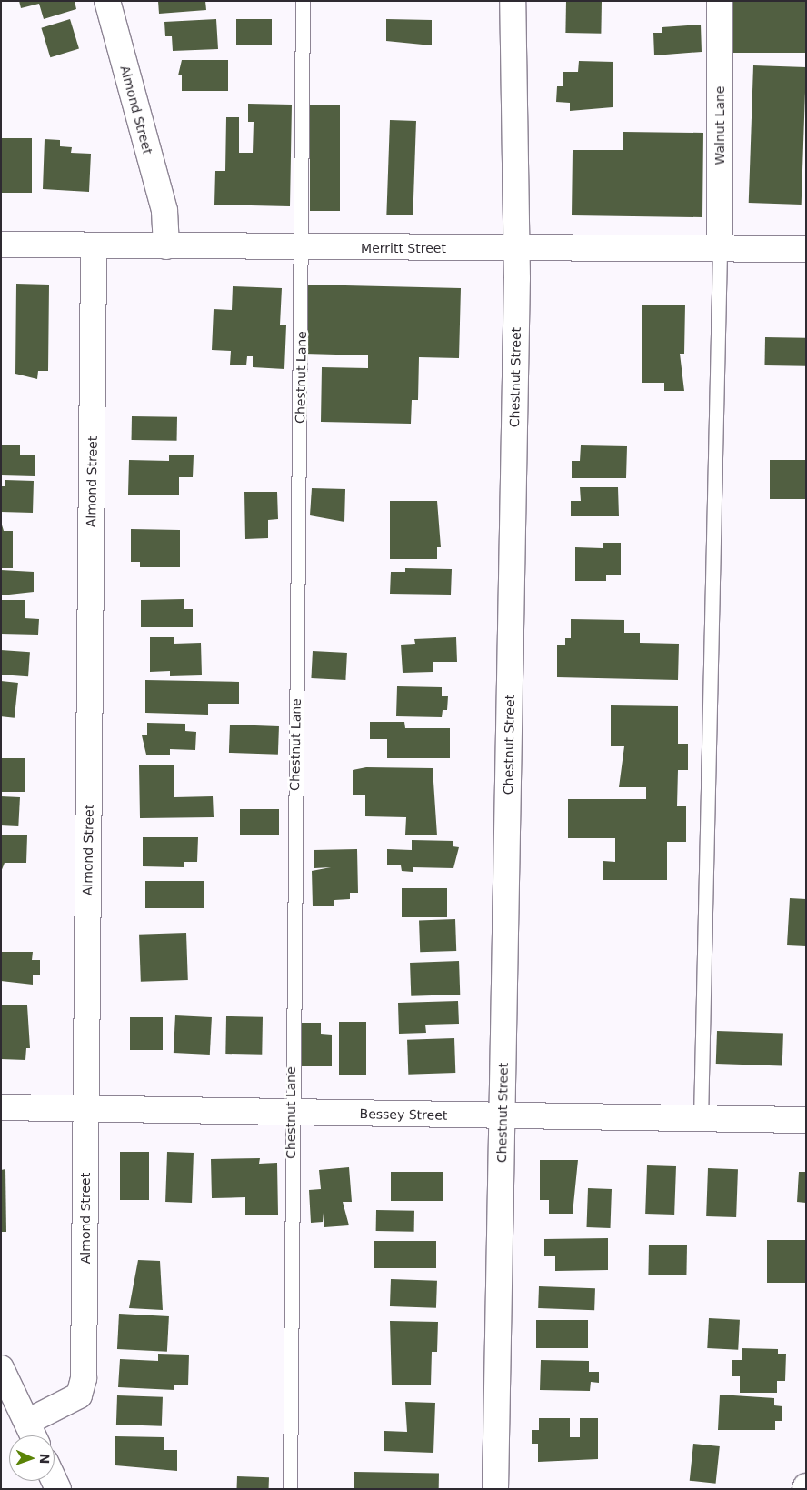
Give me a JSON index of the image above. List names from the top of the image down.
{
  "streets": {
    "street": [
      "Almond Street",
      "Walnut Lane",
      "Merritt Street",
      "Chestnut Street",
      "Bessey Street"
    ],
    "lane": ["Chestnut Lane"]
  },
  "crossings": [
    ["Almond Street", "Merritt Street"],
    ["Almond Street", "Bessey Street"],
    ["Walnut Lane", "Merritt Street"],
    ["Merritt Street", "Chestnut Lane"],
    ["Merritt Street", "Chestnut Street"],
    ["Chestnut Lane", "Bessey Street"],
    ["Chestnut Street", "Bessey Street"]
  ],
  "north": "right"
}
